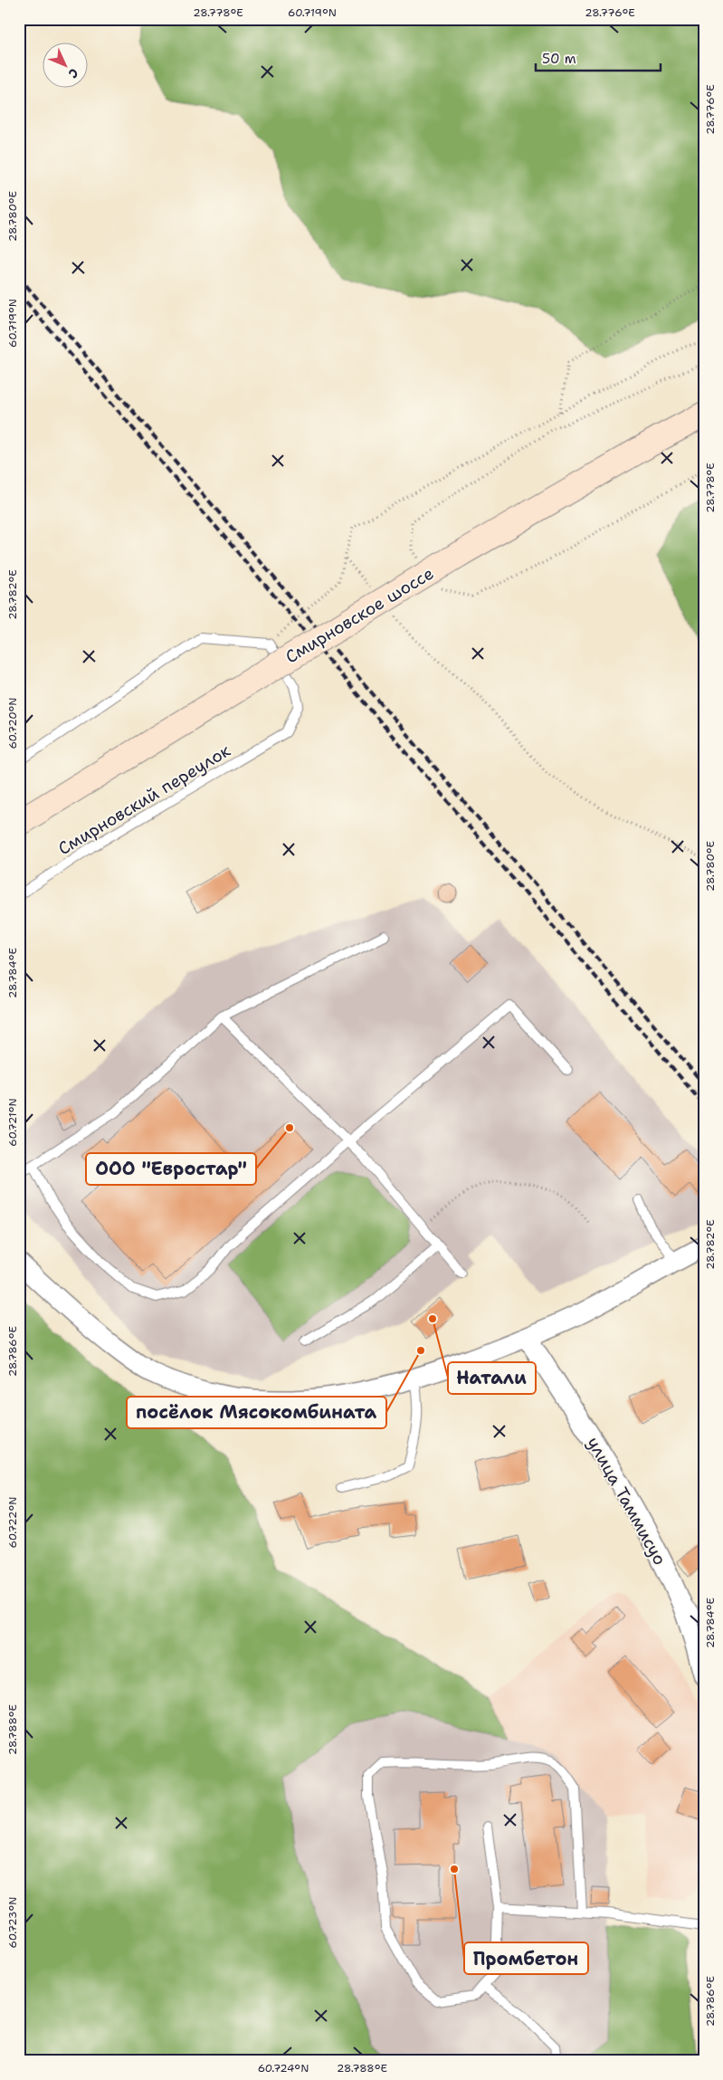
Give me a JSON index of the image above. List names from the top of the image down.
{
  "streets": {
    "main road": ["Смирновское шоссе"],
    "street": ["улица Таммисуо"],
    "lane": ["Смирновский переулок"]
  },
  "places": [
    "ООО \"Евростар\"",
    "Натали",
    "посёлок Мясокомбината",
    "Промбетон"
  ],
  "scale_bar": "50 m",
  "north": "bottom right",
  "coordinates": [
    "28.778°E",
    "60.719°N",
    "28.776°E",
    "28.780°E",
    "28.782°E",
    "60.720°N",
    "28.784°E",
    "60.721°N",
    "28.786°E",
    "60.722°N",
    "28.788°E",
    "60.723°N",
    "60.724°N"
  ]
}
